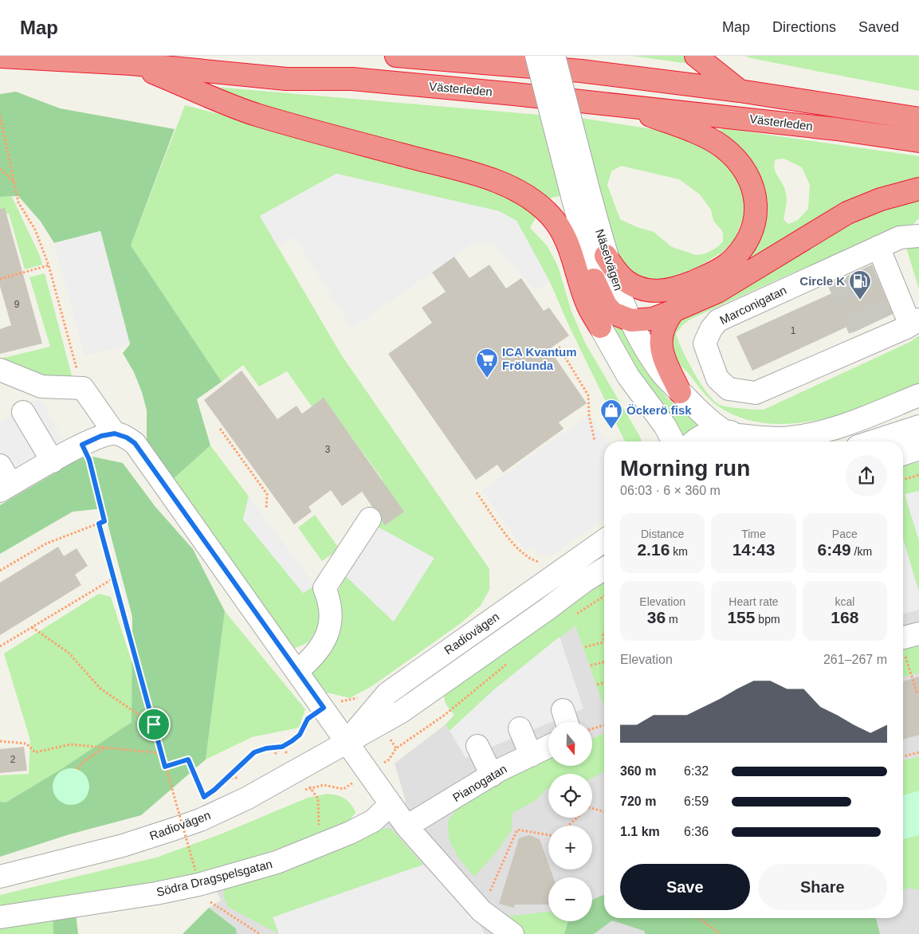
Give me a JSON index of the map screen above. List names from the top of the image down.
{
  "streets": {
    "highway": ["Västerleden"],
    "street": [
      "Näsetvägen",
      "Marconigatan",
      "Radiovägen",
      "Pianogatan",
      "Södra Dragspelsgatan"
    ]
  },
  "places": {
    "fuel station": ["Circle K"],
    "supermarket": ["ICA Kvantum Frölunda"],
    "shop": ["Öckerö fisk"]
  },
  "house_numbers": [
    "9",
    "1",
    "3",
    "2"
  ],
  "north": "bottom",
  "page": {
    "header": "Map",
    "nav": ["Map", "Directions", "Saved"],
    "heading": ["Morning run", "06:03 · 6 × 360 m"],
    "stats": [
      ["Distance", "2.16 km"],
      ["Time", "14:43"],
      ["Pace", "6:49 /km"],
      ["Elevation", "36 m"],
      ["Heart rate", "155 bpm"],
      ["kcal", "168"]
    ],
    "chart": ["Elevation", "261–267 m"],
    "map_buttons": ["+", "−"],
    "list": [
      {
        "name": "360 m",
        "note": "6:32"
      },
      {
        "name": "720 m",
        "note": "6:59"
      },
      {
        "name": "1.1 km",
        "note": "6:36"
      }
    ],
    "buttons": ["Save", "Share"]
  }
}
